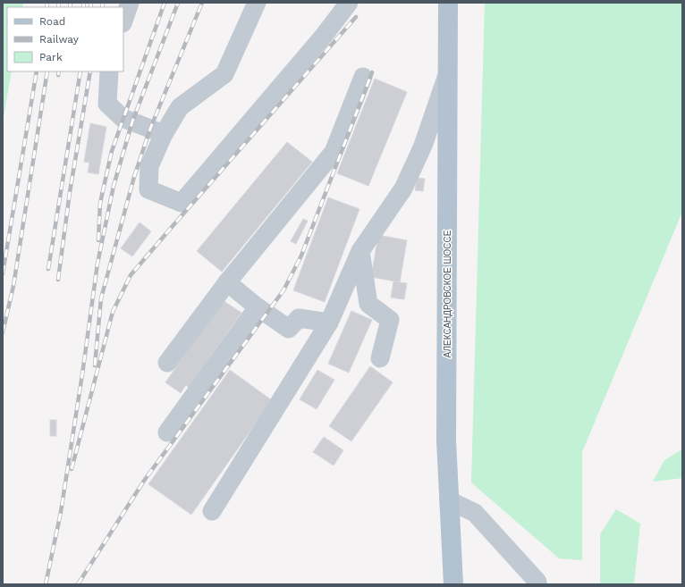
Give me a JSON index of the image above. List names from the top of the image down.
{
  "streets": {
    "main road": ["АЛЕКСАНДРОВСКОЕ ШОССЕ"]
  },
  "legend": ["Road", "Railway", "Park"]
}
